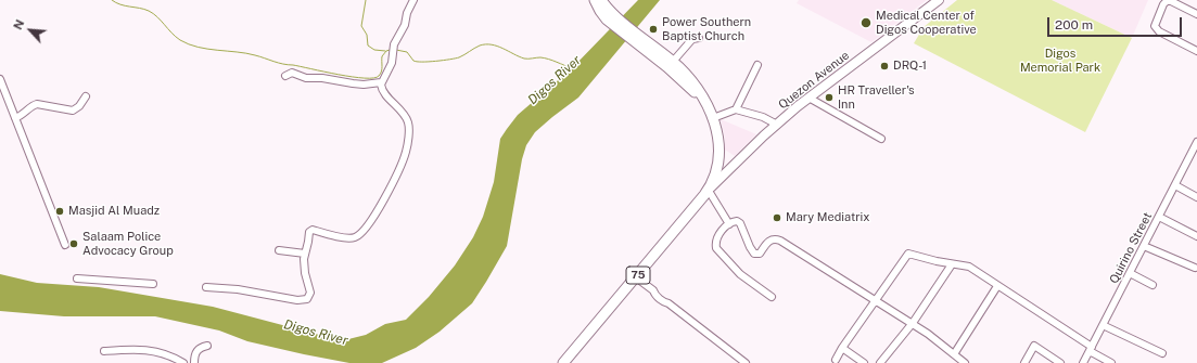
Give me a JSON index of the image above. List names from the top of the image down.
{
  "streets": {
    "highway": ["75"],
    "main road": ["Quezon Avenue"],
    "street": ["Quirino Street"]
  },
  "crossings": [
    ["Quezon Avenue", "75"]
  ],
  "water": ["Digos River"],
  "parks": ["Digos Memorial Park"],
  "places": [
    "Medical Center of Digos Cooperative",
    "Power Southern Baptist Church",
    "DRQ-1",
    "HR Traveller's Inn",
    "Masjid Al Muadz",
    "Mary Mediatrix",
    "Salaam Police Advocacy Group"
  ],
  "scale_bar": "200 m",
  "north": "top left"
}
